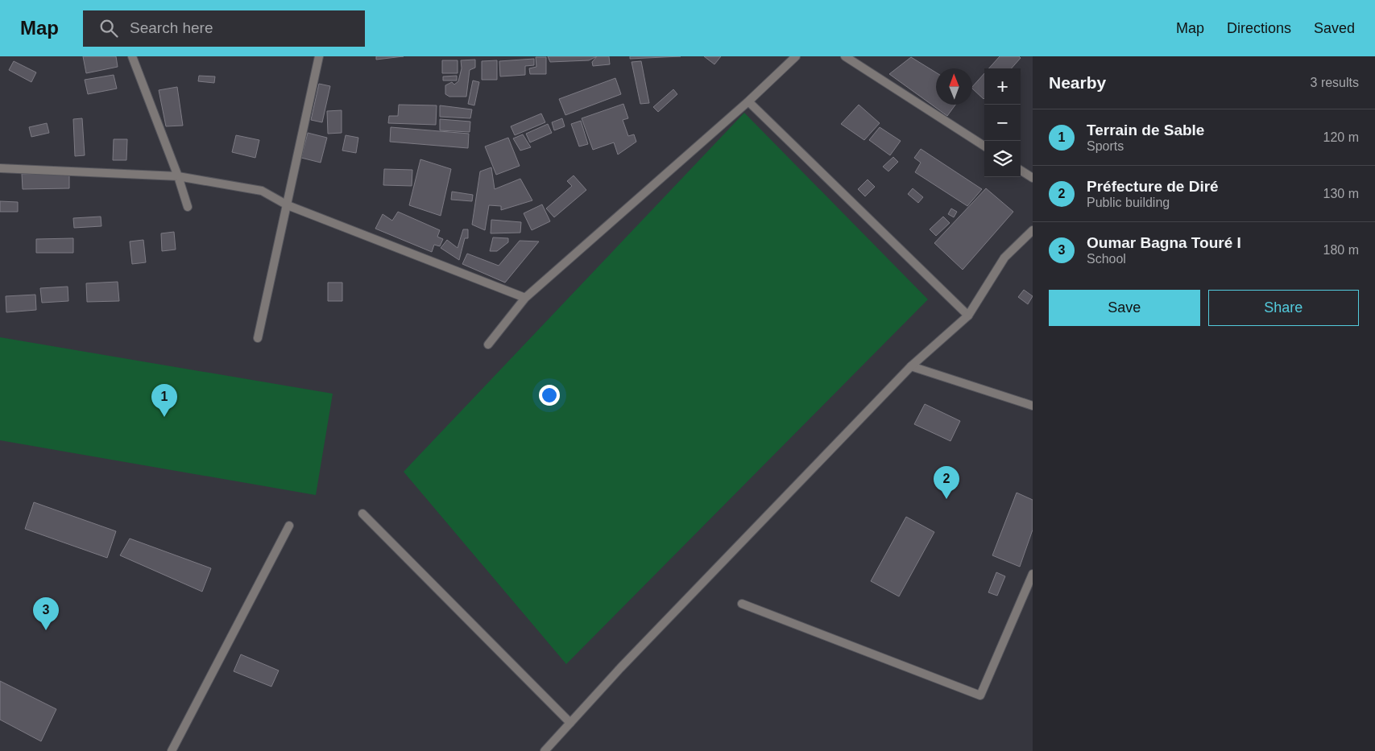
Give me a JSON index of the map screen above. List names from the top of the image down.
{
  "north": "top",
  "page": {
    "header": "Map",
    "search": "Search here",
    "nav": ["Map", "Directions", "Saved"],
    "heading": ["Nearby", "3 results"],
    "map_buttons": ["+", "−"],
    "list": [
      {
        "mark": "1",
        "name": "Terrain de Sable",
        "note": "Sports",
        "value": "120 m"
      },
      {
        "mark": "2",
        "name": "Préfecture de Diré",
        "note": "Public building",
        "value": "130 m"
      },
      {
        "mark": "3",
        "name": "Oumar Bagna Touré I",
        "note": "School",
        "value": "180 m"
      }
    ],
    "buttons": ["Save", "Share"],
    "pins": ["1", "2", "3"]
  }
}
